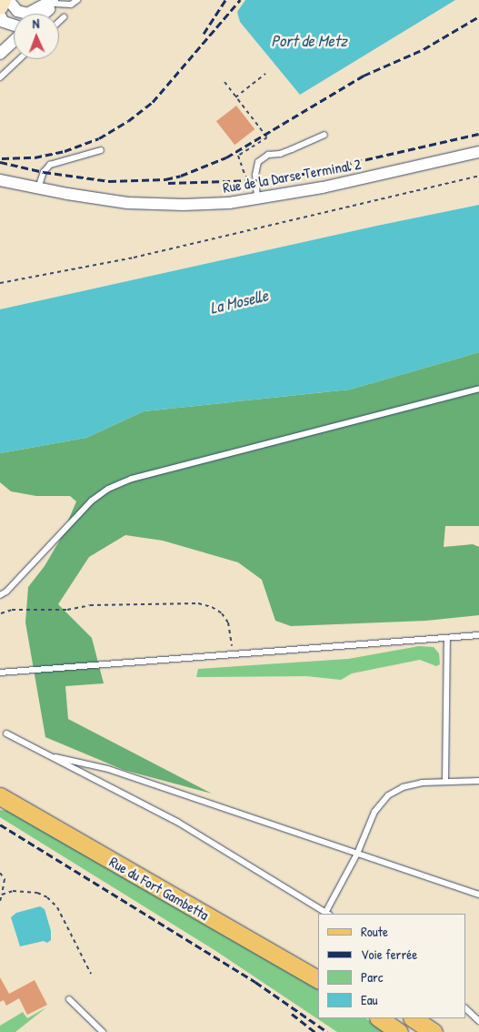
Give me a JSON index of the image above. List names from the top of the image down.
{
  "streets": {
    "main road": ["Rue du Fort Gambetta"],
    "street": ["Rue de la Darse Terminal 2"]
  },
  "water": ["Port de Metz", "La Moselle"],
  "legend": [
    "Route",
    "Voie ferrée",
    "Parc",
    "Eau"
  ],
  "north": "top"
}
